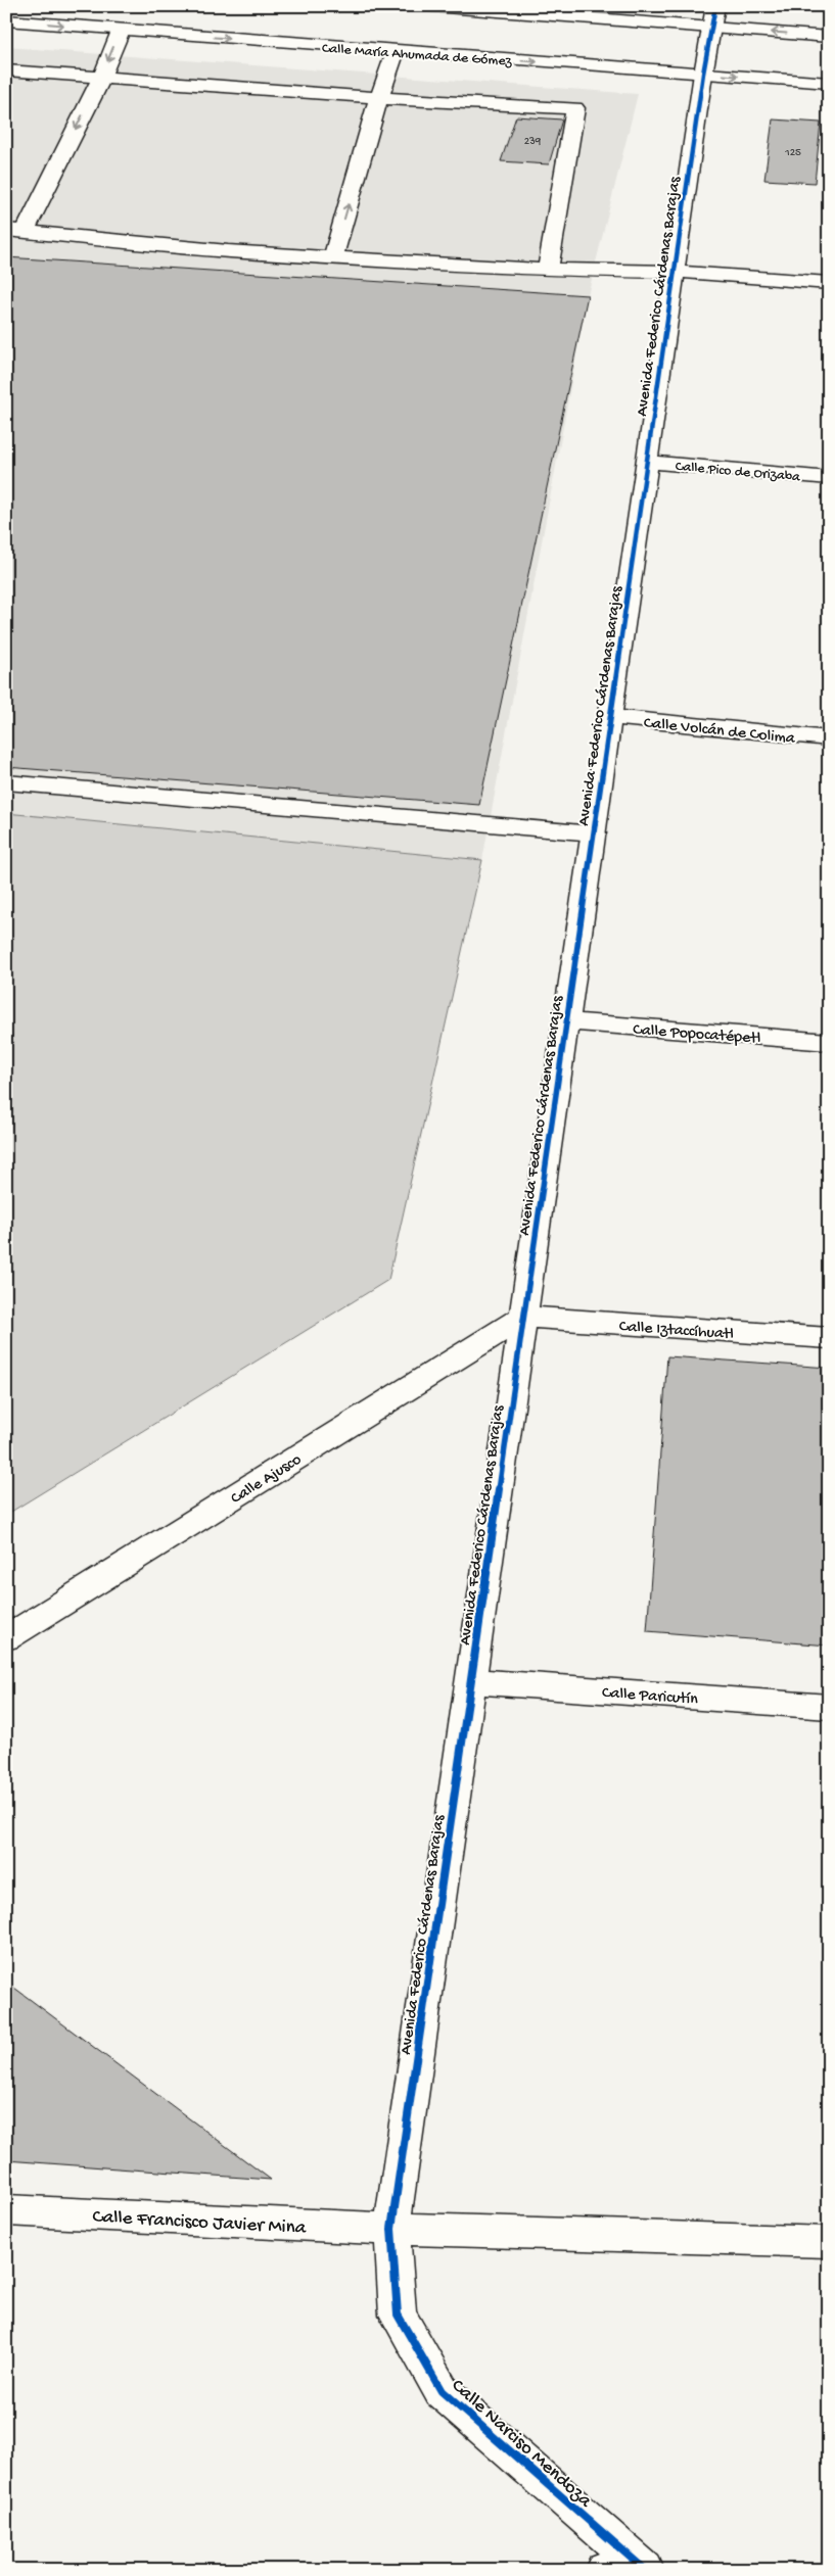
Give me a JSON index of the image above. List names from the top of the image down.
{
  "streets": {
    "street": [
      "Calle María Ahumada de Gómez",
      "Avenida Federico Cárdenas Barajas",
      "Calle Pico de Orizaba",
      "Calle Volcán de Colima",
      "Calle Popocatépetl",
      "Calle Iztaccíhuatl",
      "Calle Ajusco",
      "Calle Paricutín",
      "Calle Francisco Javier Mina",
      "Calle Narciso Mendoza"
    ]
  },
  "crossings": [
    ["Calle María Ahumada de Gómez", "Avenida Federico Cárdenas Barajas"],
    ["Avenida Federico Cárdenas Barajas", "Calle Pico de Orizaba"],
    ["Avenida Federico Cárdenas Barajas", "Calle Volcán de Colima"],
    ["Avenida Federico Cárdenas Barajas", "Calle Popocatépetl"],
    ["Avenida Federico Cárdenas Barajas", "Calle Iztaccíhuatl"],
    ["Avenida Federico Cárdenas Barajas", "Calle Ajusco"],
    ["Avenida Federico Cárdenas Barajas", "Calle Paricutín"],
    ["Avenida Federico Cárdenas Barajas", "Calle Francisco Javier Mina"],
    ["Avenida Federico Cárdenas Barajas", "Calle Narciso Mendoza"],
    ["Calle Iztaccíhuatl", "Calle Ajusco"],
    ["Calle Francisco Javier Mina", "Calle Narciso Mendoza"]
  ],
  "house_numbers": ["239", "125"]
}
